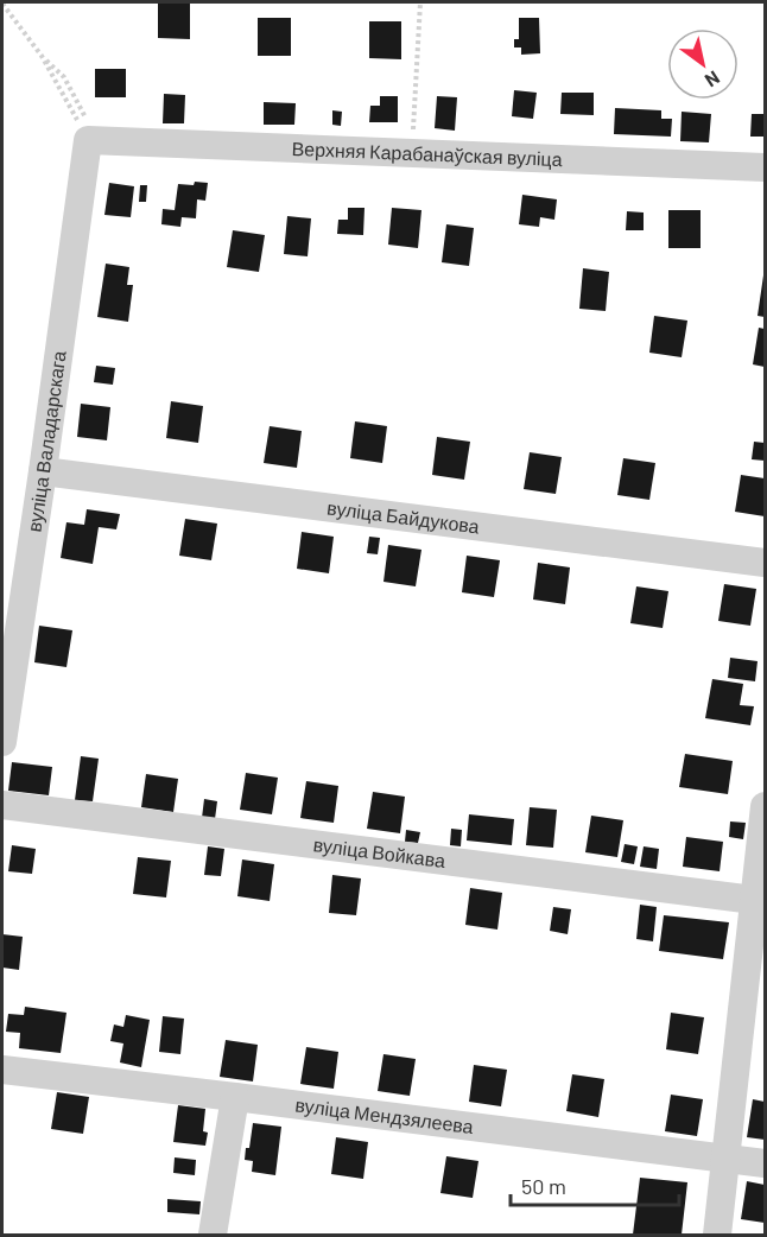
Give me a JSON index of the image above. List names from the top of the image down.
{
  "streets": {
    "street": [
      "Верхняя Карабанаўская вуліца",
      "вуліца Валадарскага",
      "вуліца Байдукова",
      "вуліца Войкава",
      "вуліца Мендзялеева"
    ]
  },
  "crossings": [
    ["Верхняя Карабанаўская вуліца", "вуліца Валадарскага"],
    ["вуліца Валадарскага", "вуліца Байдукова"]
  ],
  "scale_bar": "50 m",
  "north": "bottom right"
}
